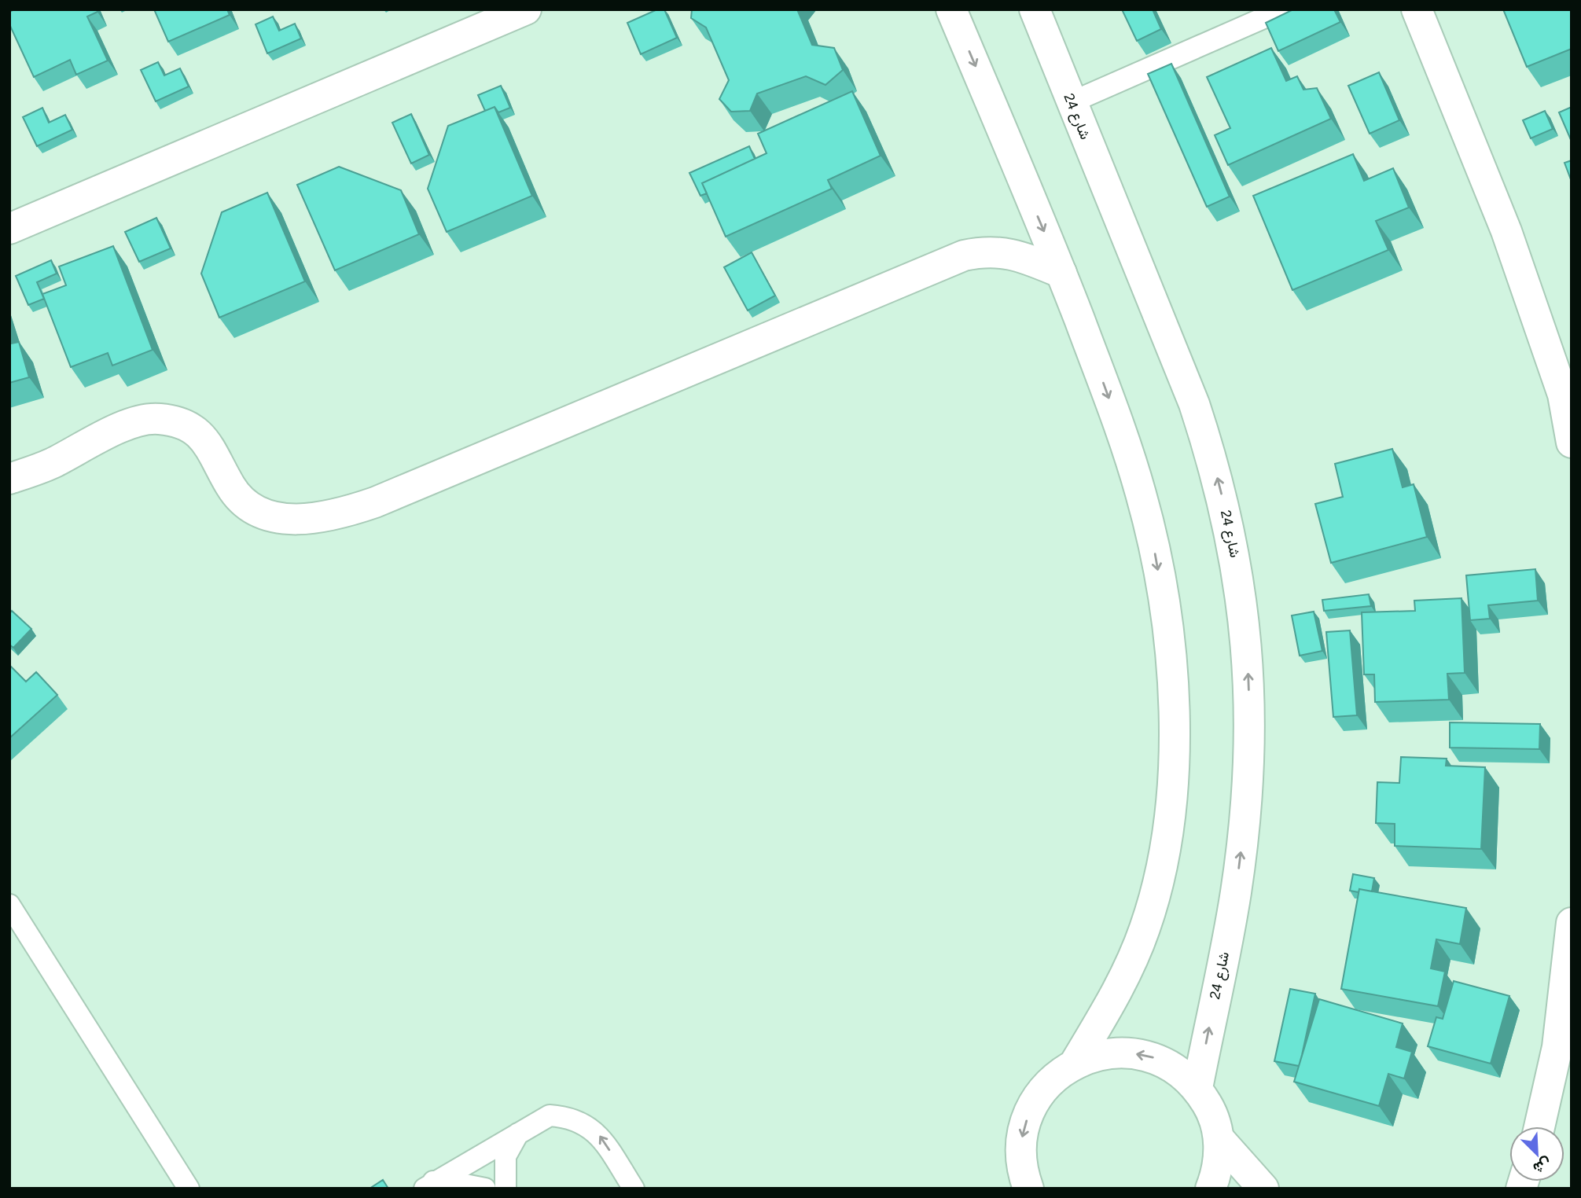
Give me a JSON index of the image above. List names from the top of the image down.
{
  "streets": {
    "street": ["شارع 24"]
  },
  "north": "bottom right"
}
